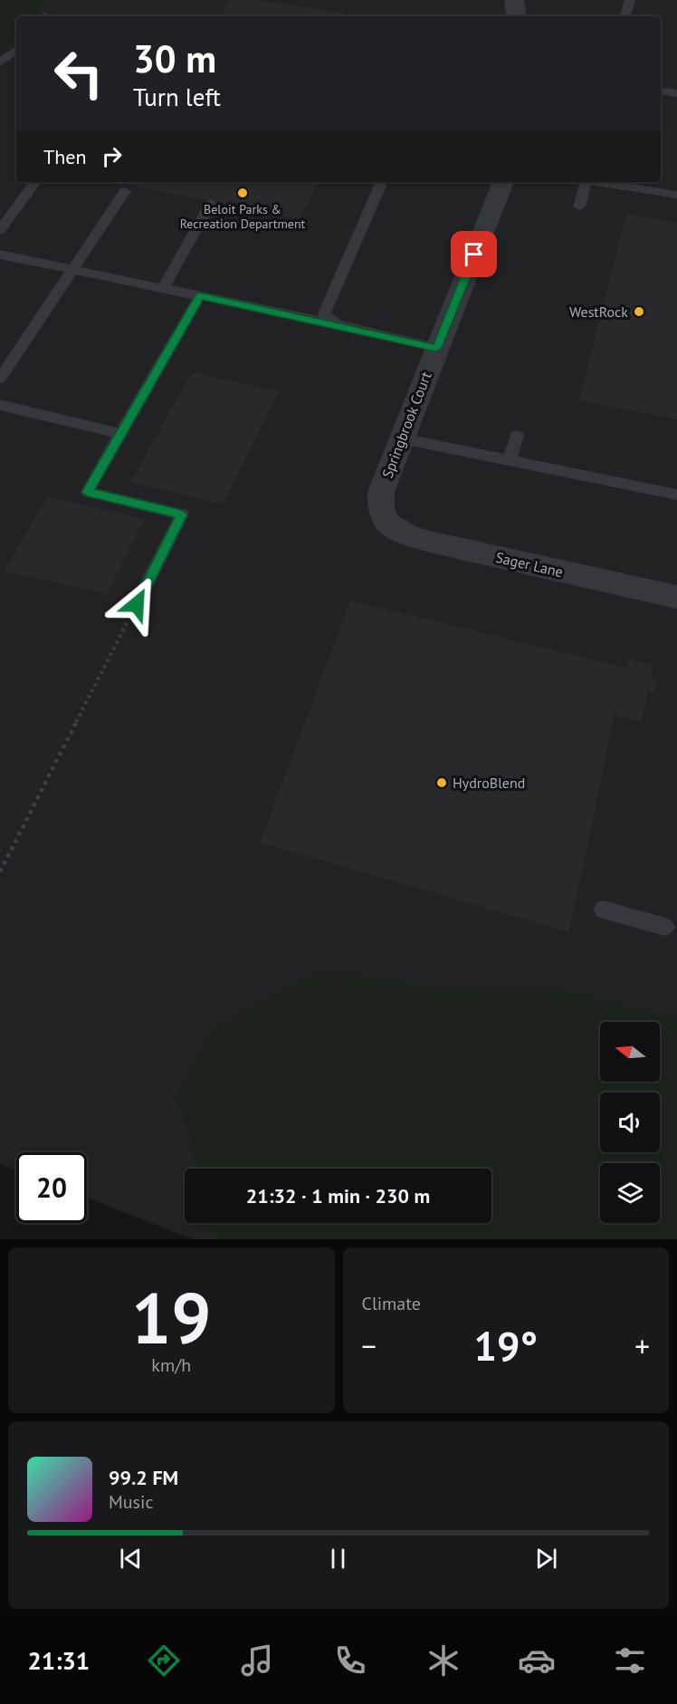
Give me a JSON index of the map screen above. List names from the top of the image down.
{
  "streets": {
    "street": ["Springbrook Court", "Sager Lane"]
  },
  "crossings": [
    ["Springbrook Court", "Sager Lane"]
  ],
  "places": ["Beloit Parks & Recreation Department", "WestRock", "HydroBlend"],
  "north": "left",
  "page": {
    "turn": ["30 m", "Turn left"],
    "then": "Then",
    "limit": "20",
    "trip": "21:32 · 1 min · 230 m",
    "tile": [
      ["19", "km/h"],
      "Climate"
    ],
    "heat": ["−", "19°", "+"],
    "song": ["99.2 FM", "Music"],
    "tabs": "21:31"
  }
}
